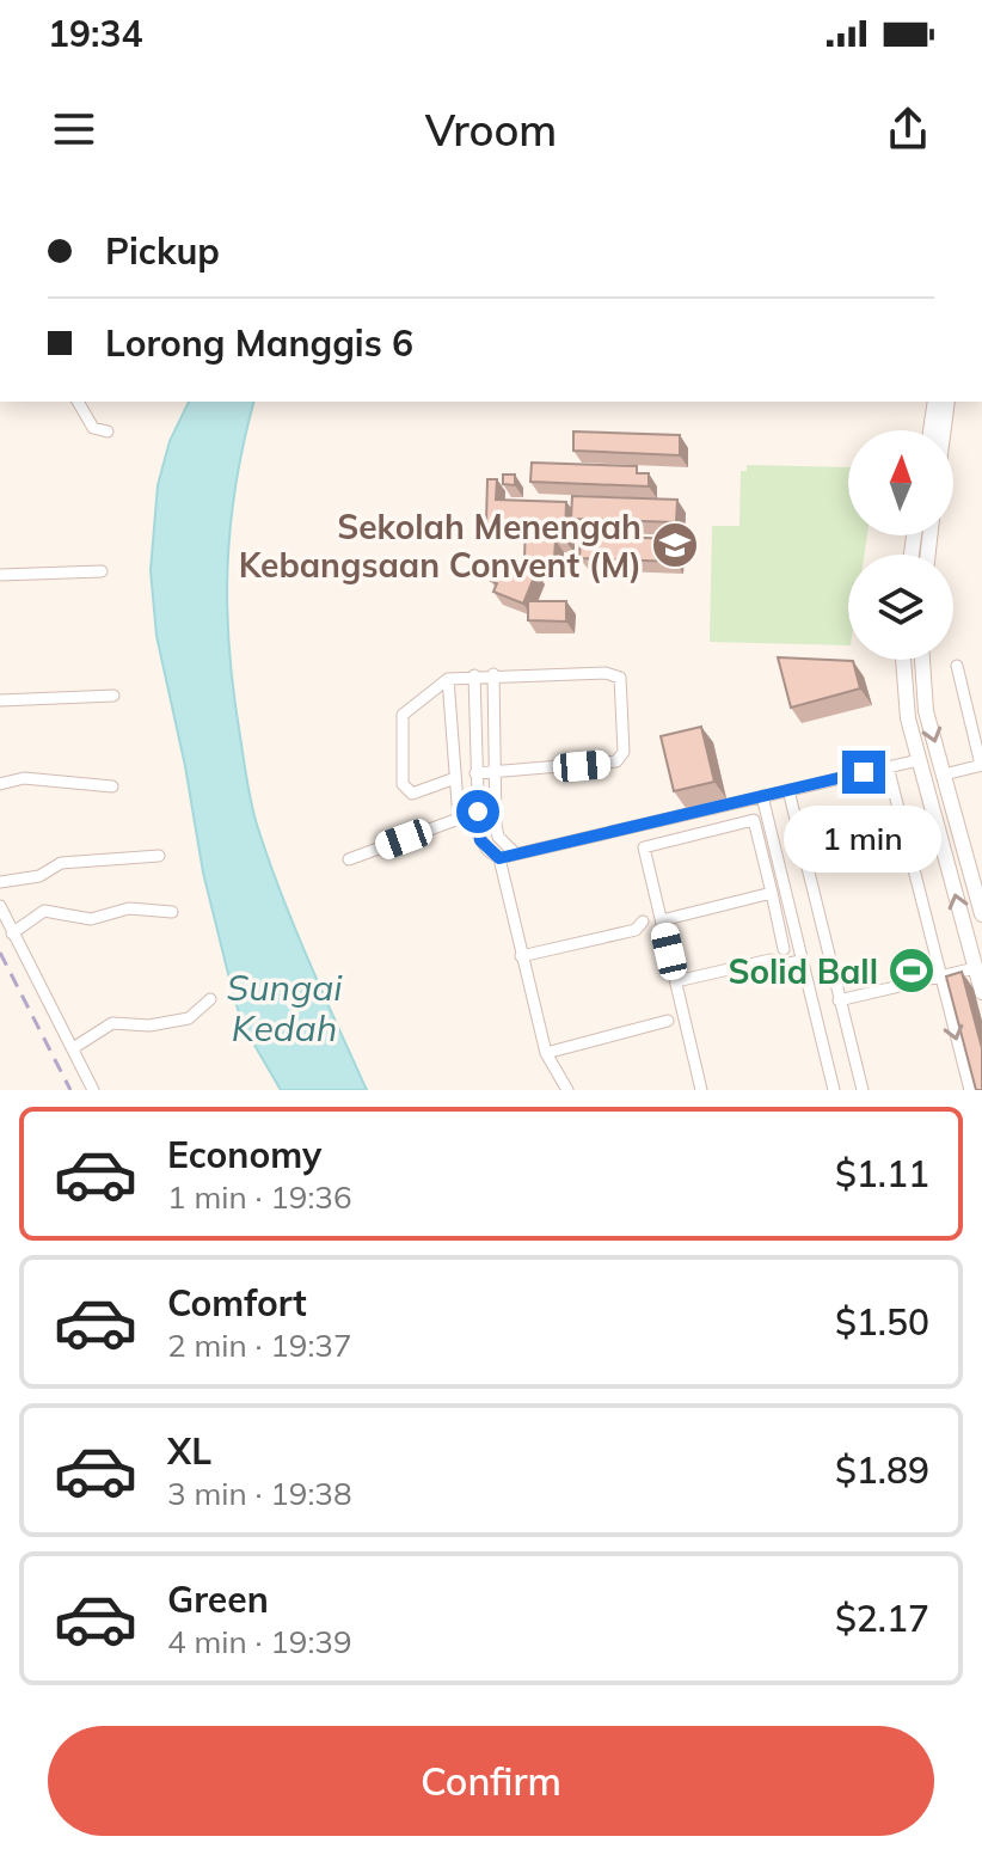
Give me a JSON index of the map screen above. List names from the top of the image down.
{
  "water": ["Sungai Kedah"],
  "places": {
    "school or university": ["Sekolah Menengah Kebangsaan Convent (M)"],
    "sports": ["Solid Ball"]
  },
  "north": "top",
  "page": {
    "status": "19:34",
    "header": "Vroom",
    "banner": ["Pickup", "Lorong Manggis 6"],
    "bubble": "1 min",
    "list": [
      {
        "name": "Economy",
        "note": "1 min · 19:36",
        "value": "$1.11"
      },
      {
        "name": "Comfort",
        "note": "2 min · 19:37",
        "value": "$1.50"
      },
      {
        "name": "XL",
        "note": "3 min · 19:38",
        "value": "$1.89"
      },
      {
        "name": "Green",
        "note": "4 min · 19:39",
        "value": "$2.17"
      }
    ],
    "buttons": "Confirm"
  }
}
